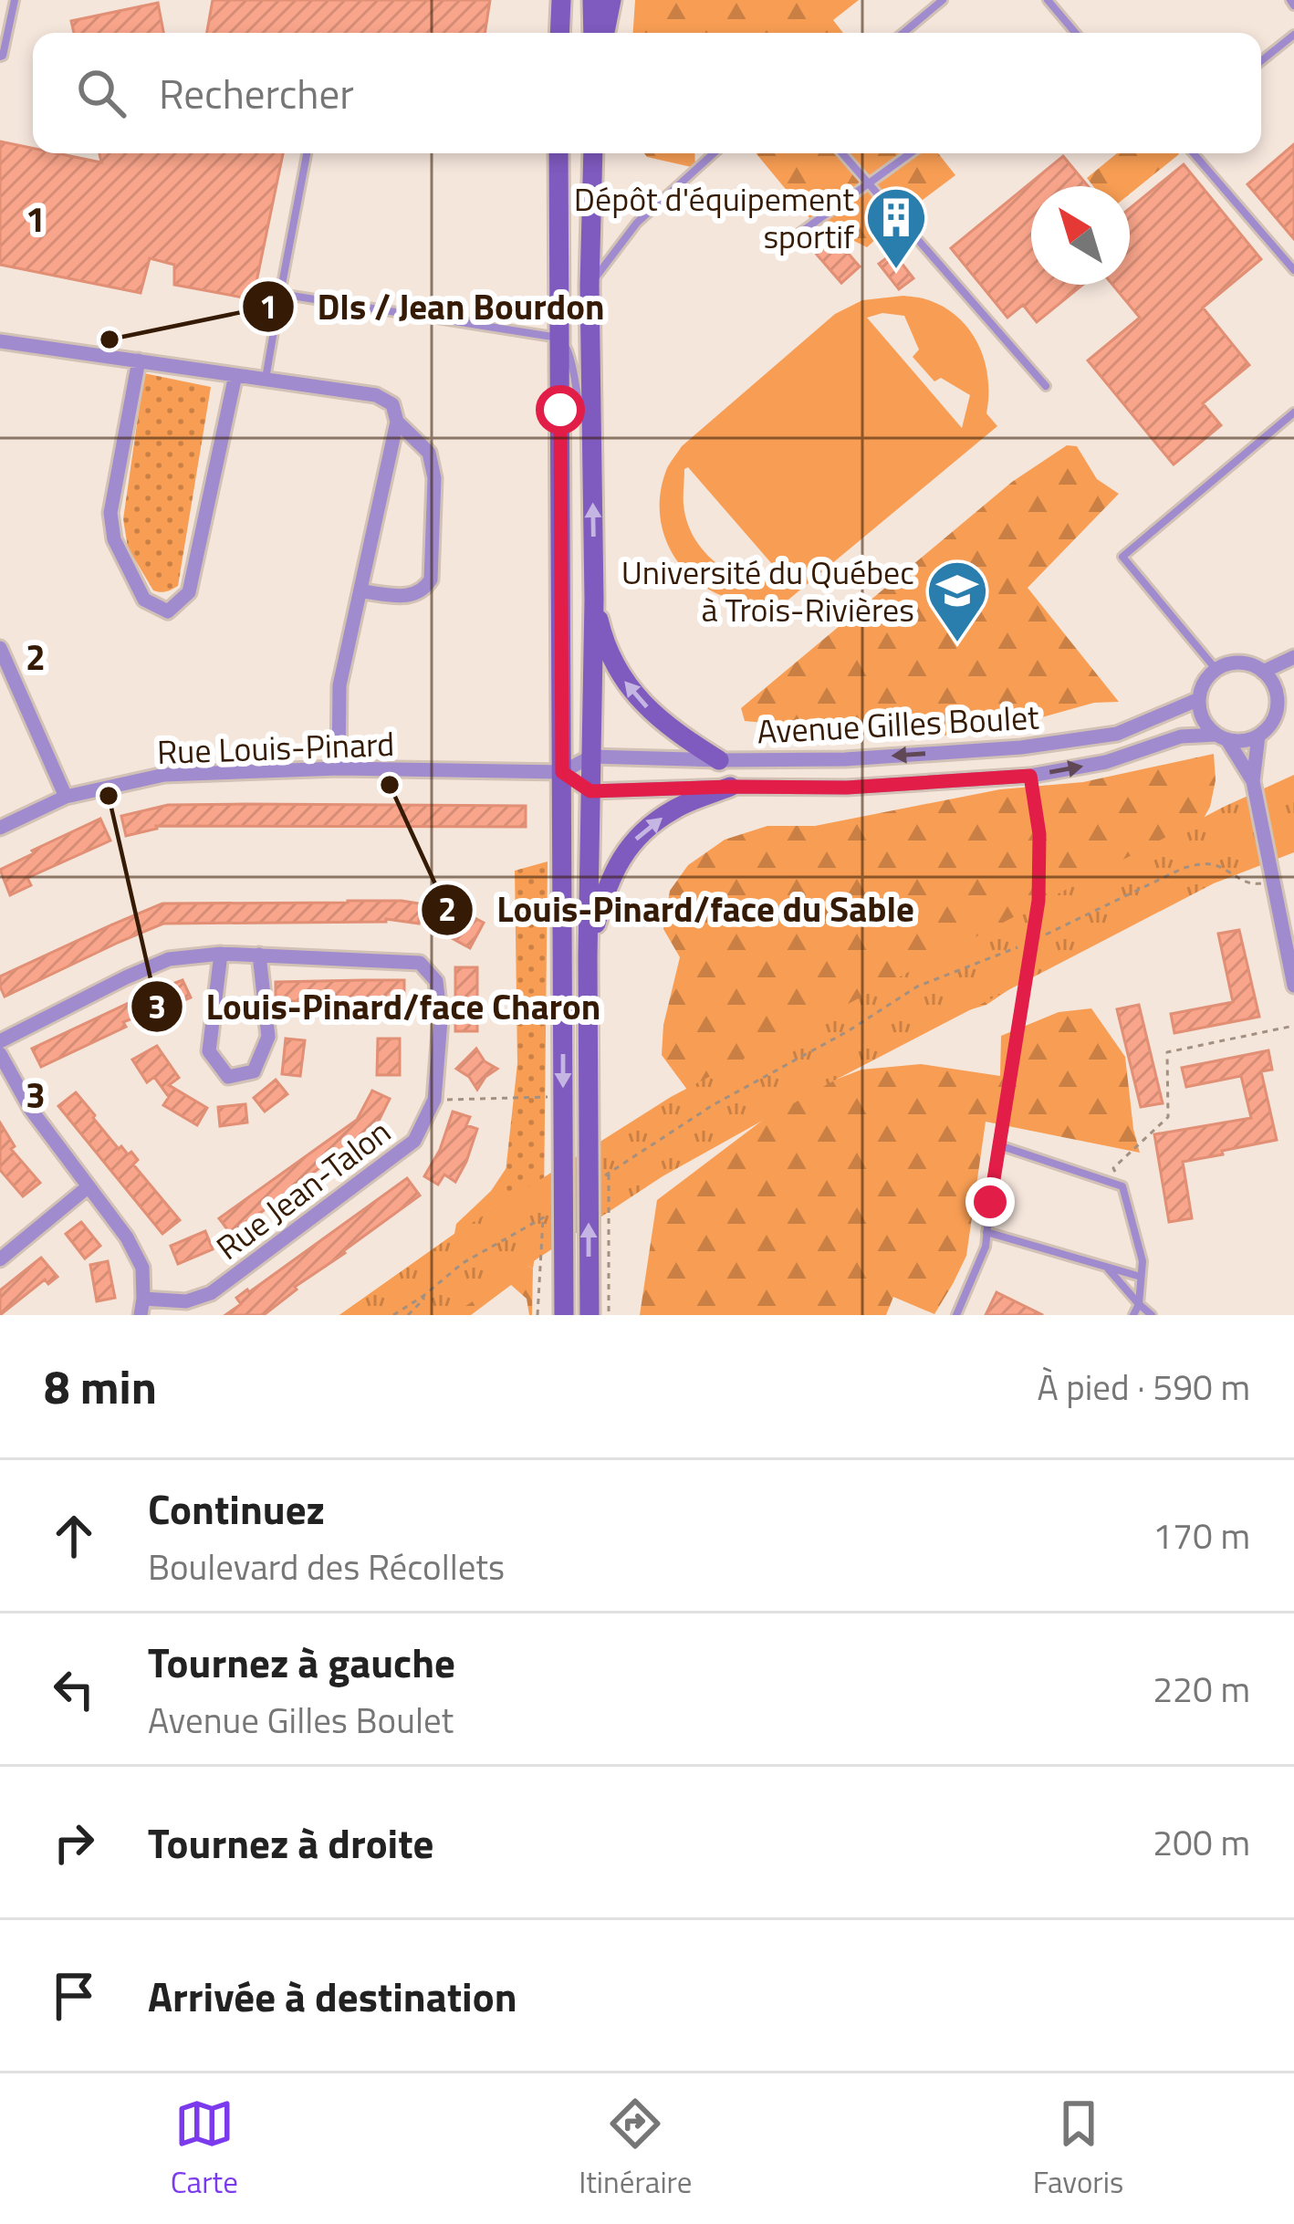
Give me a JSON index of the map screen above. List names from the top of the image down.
{
  "streets": {
    "street": ["Avenue Gilles Boulet", "Rue Louis-Pinard", "Rue Jean-Talon"]
  },
  "crossings": [
    ["Avenue Gilles Boulet", "Rue Louis-Pinard"]
  ],
  "places": {
    "building": ["Dépôt d'équipement sportif"],
    "other": ["Dls / Jean Bourdon", "Louis-Pinard/face du Sable", "Louis-Pinard/face Charon"],
    "school or university": ["Université du Québec à Trois-Rivières"]
  },
  "north": "top left",
  "page": {
    "search": "Rechercher",
    "heading": ["8 min", "À pied · 590 m"],
    "list": [
      ["Continuez", "Boulevard des Récollets", "170 m"],
      ["Tournez à gauche", "Avenue Gilles Boulet", "220 m"],
      ["Tournez à droite", "200 m"],
      "Arrivée à destination"
    ],
    "nav": ["Carte", "Itinéraire", "Favoris"]
  },
  "grid": {
    "rows": ["1", "2", "3"]
  }
}
